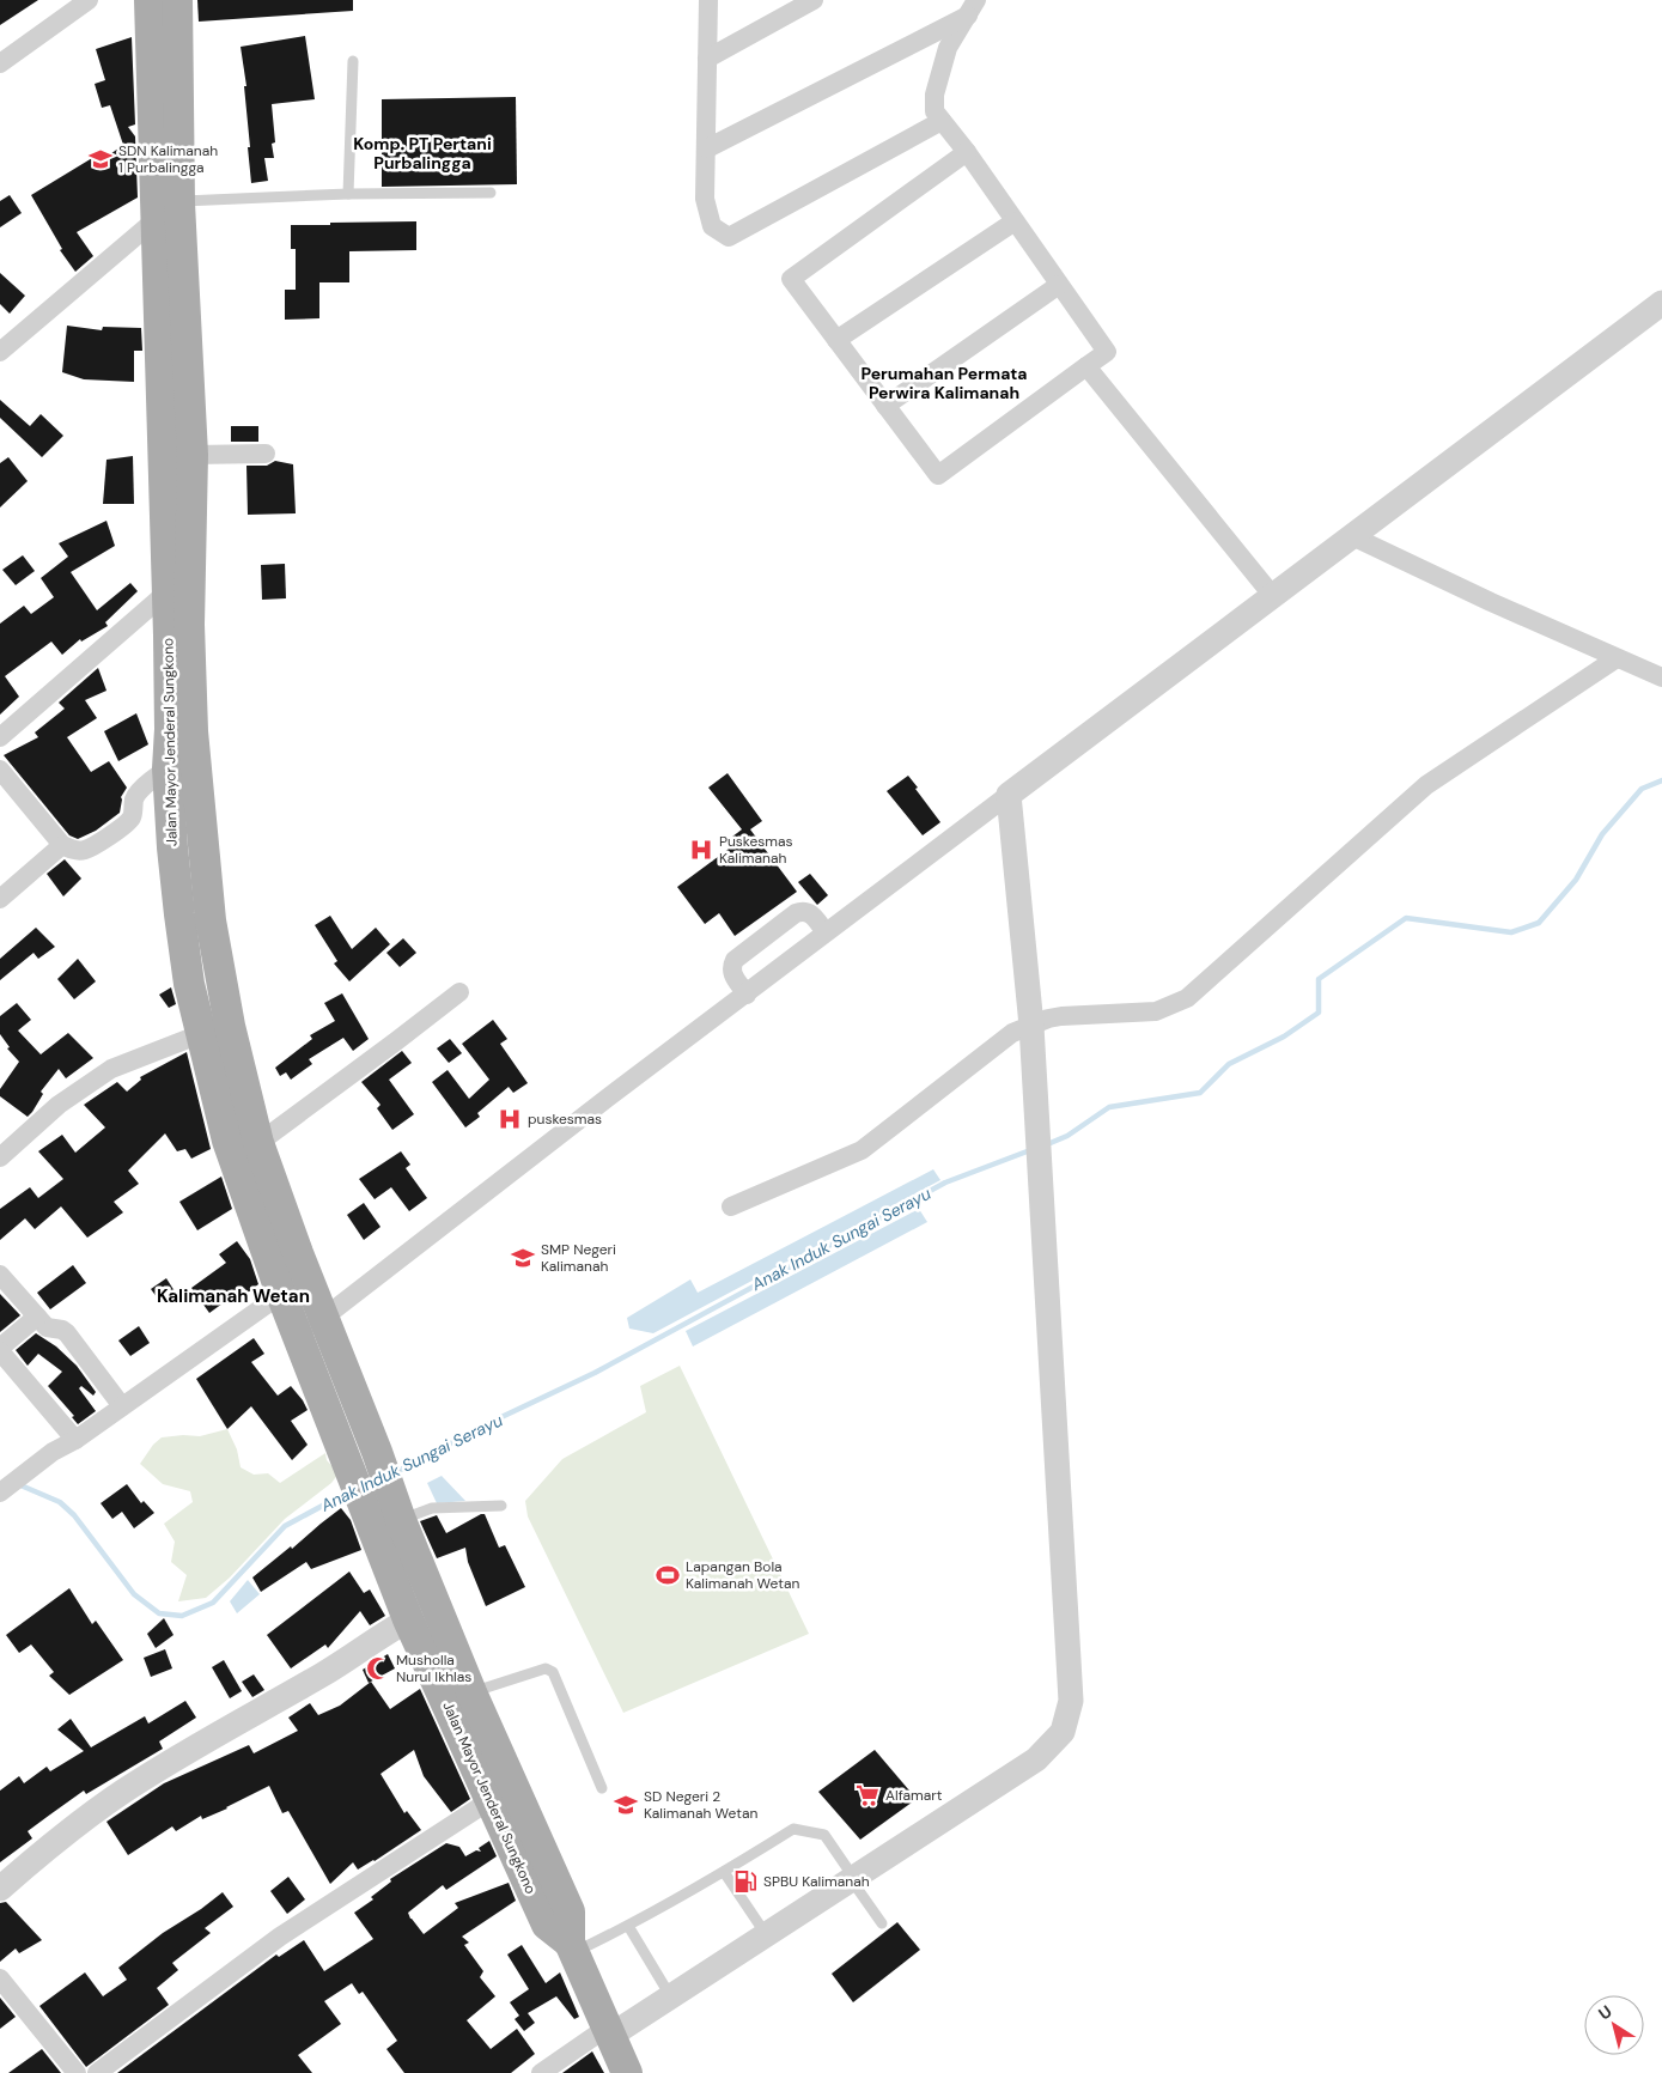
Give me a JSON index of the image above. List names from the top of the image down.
{
  "streets": {
    "main road": ["Jalan Mayor Jenderal Sungkono"]
  },
  "districts": ["Komp. PT Pertani Purbalingga", "Perumahan Permata Perwira Kalimanah", "Kalimanah Wetan"],
  "water": ["Anak Induk Sungai Serayu"],
  "places": {
    "school or university": ["SDN Kalimanah 1 Purbalingga", "SMP Negeri Kalimanah", "SD Negeri 2 Kalimanah Wetan"],
    "hospital": ["Puskesmas Kalimanah", "puskesmas"],
    "sports": ["Lapangan Bola Kalimanah Wetan"],
    "mosque": ["Musholla Nurul Ikhlas"],
    "supermarket": ["Alfamart"],
    "fuel station": ["SPBU Kalimanah"]
  },
  "north": "top left"
}
